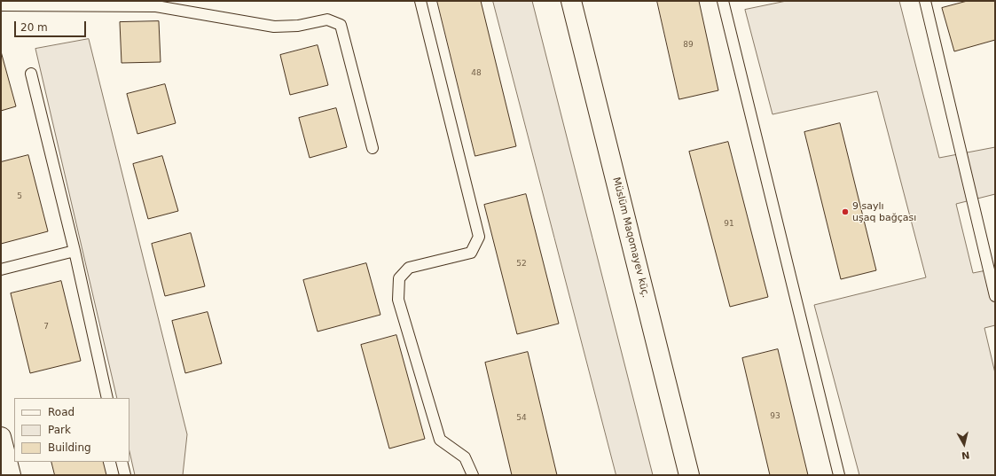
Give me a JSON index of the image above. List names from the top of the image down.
{
  "streets": {
    "main road": ["Müslüm Maqomayev küç."]
  },
  "places": ["9 saylı uşaq bağçası"],
  "house_numbers": [
    "89",
    "48",
    "5",
    "91",
    "52",
    "7",
    "93",
    "54"
  ],
  "legend": ["Road", "Park", "Building"],
  "scale_bar": "20 m",
  "north": "bottom"
}
